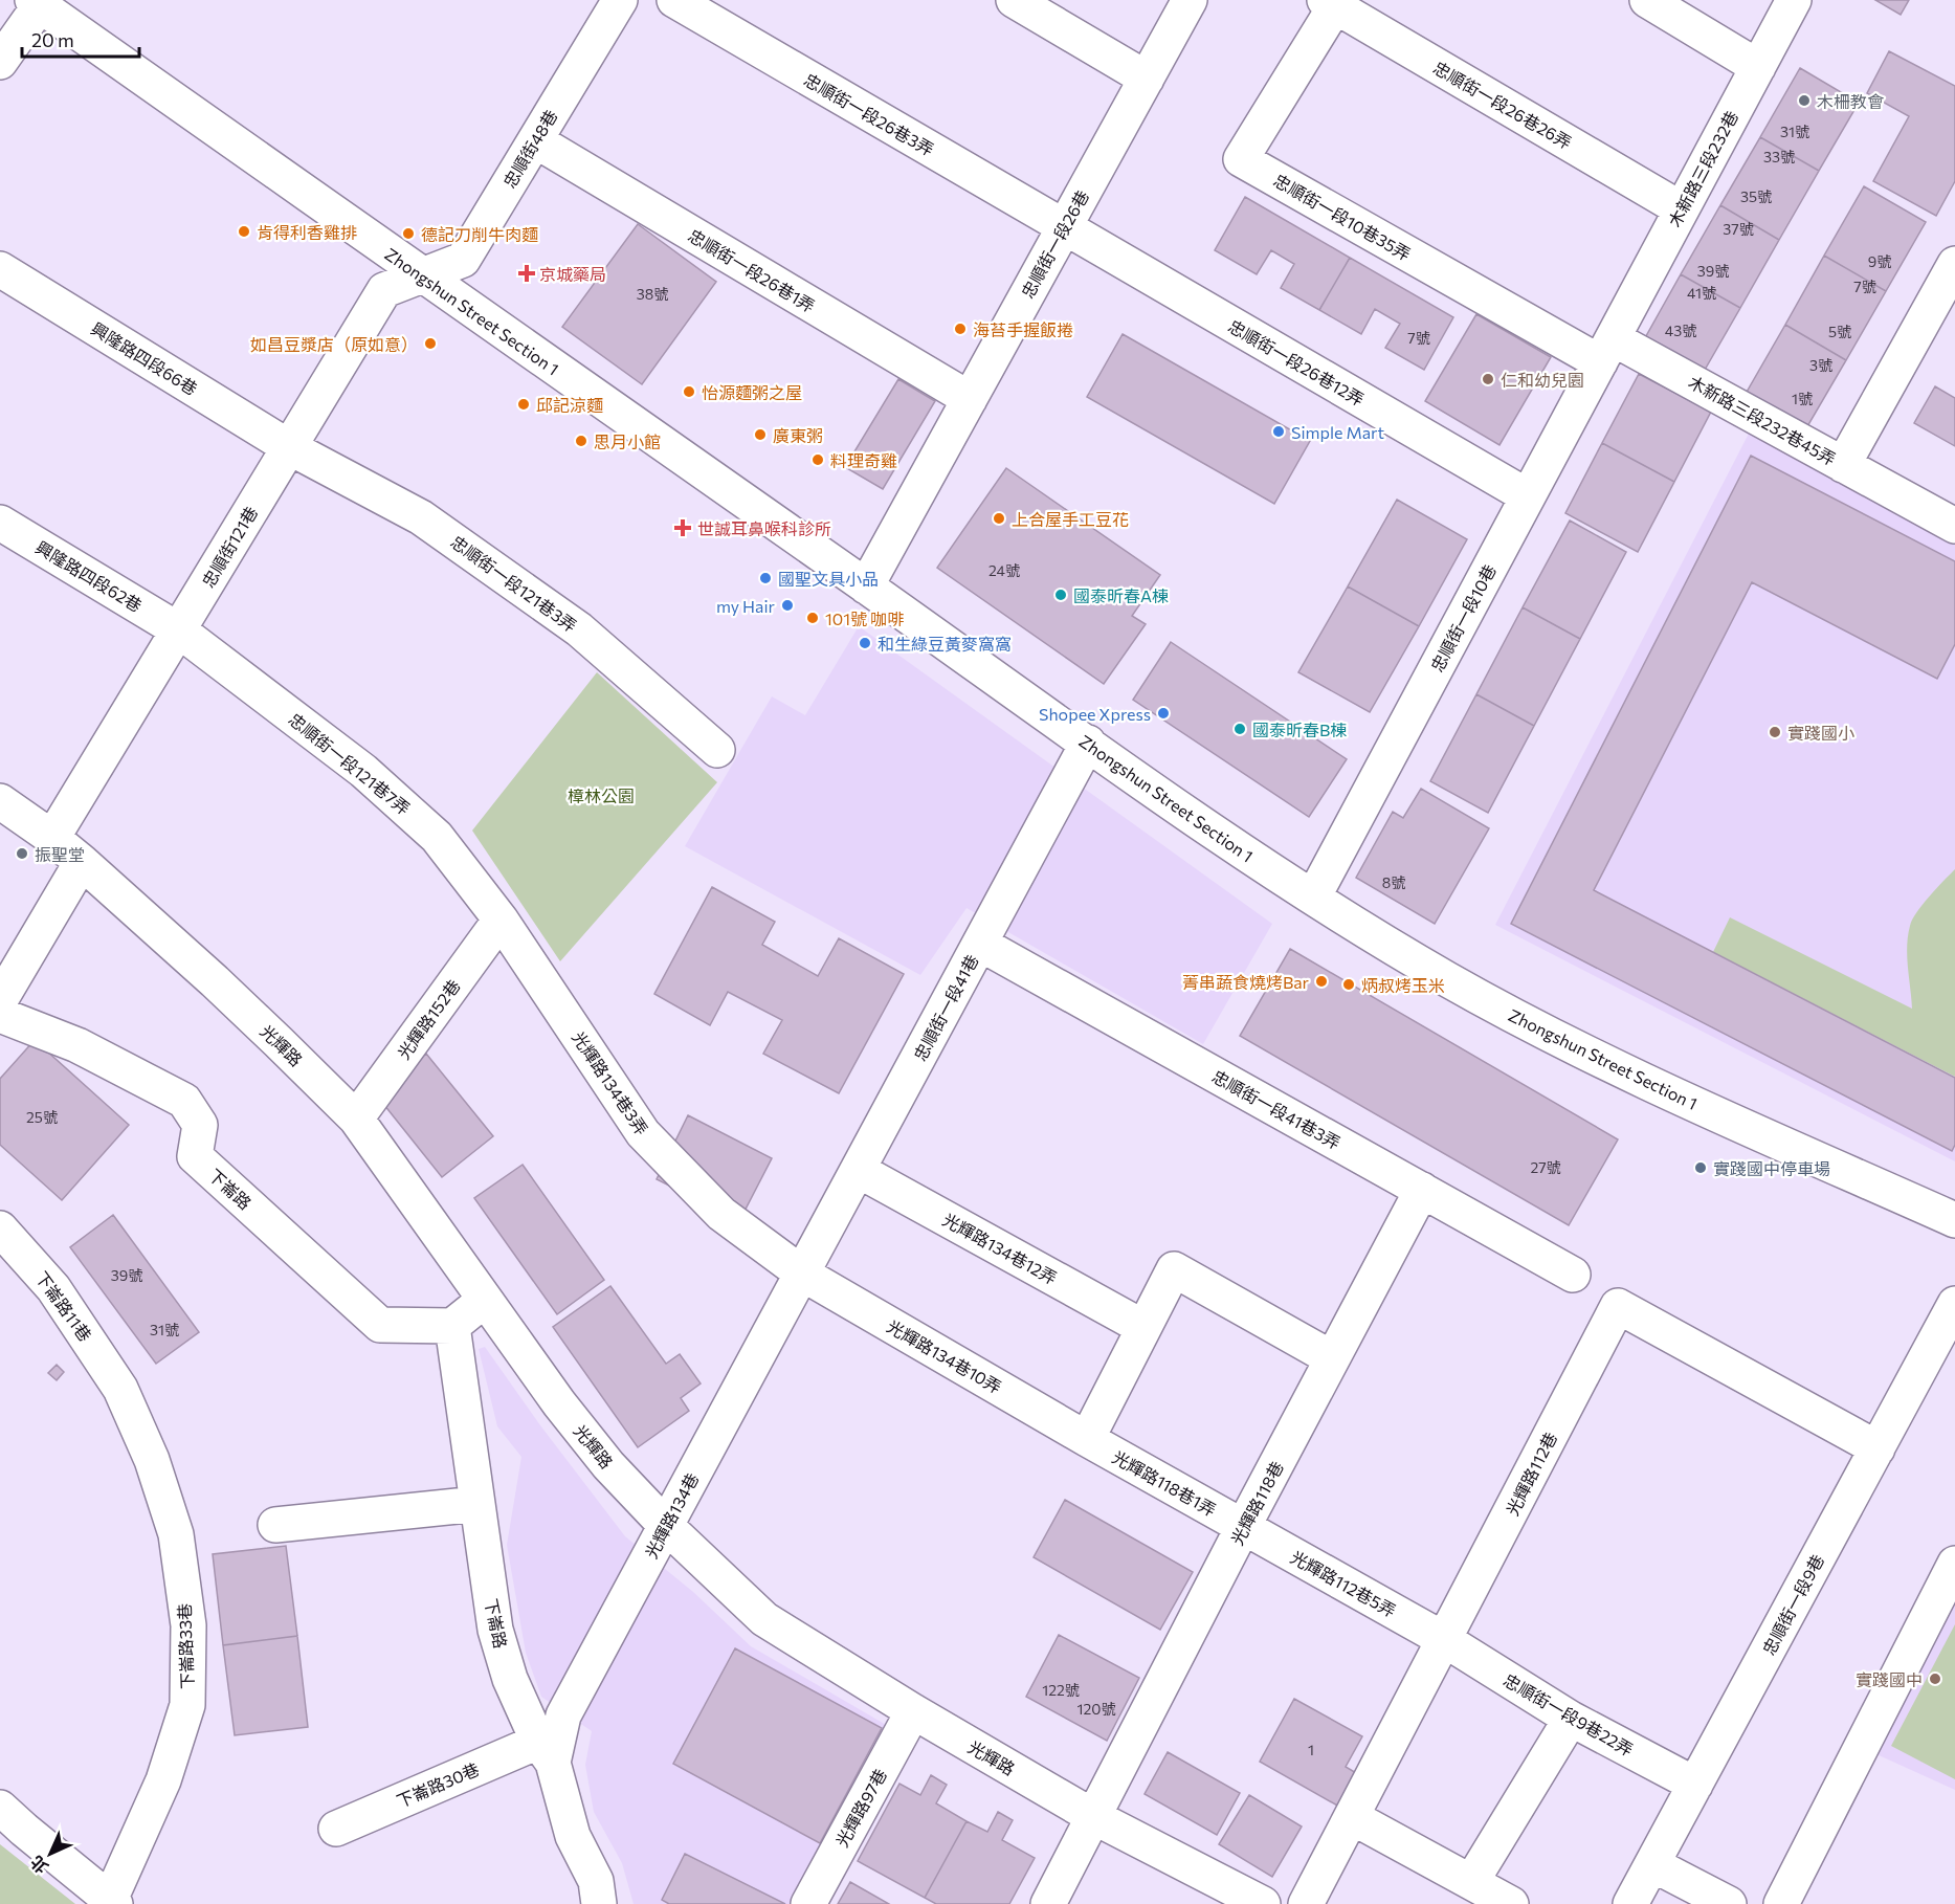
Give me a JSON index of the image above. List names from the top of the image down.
{
  "streets": {
    "street": [
      "忠順街一段26巷26弄",
      "忠順街一段26巷3弄",
      "忠順街48巷",
      "木新路三段232巷",
      "忠順街一段10巷35弄",
      "忠順街一段26巷",
      "忠順街一段26巷1弄",
      "Zhongshun Street Section 1",
      "興隆路四段66巷",
      "忠順街一段26巷12弄",
      "木新路三段232巷45弄",
      "忠順街121巷",
      "興隆路四段62巷",
      "忠順街一段121巷3弄",
      "忠順街一段10巷",
      "忠順街一段121巷7弄",
      "忠順街一段41巷",
      "光輝路152巷",
      "光輝路",
      "光輝路134巷3弄",
      "忠順街一段41巷3弄",
      "下崙路",
      "光輝路134巷12弄",
      "下崙路11巷",
      "光輝路134巷10弄",
      "光輝路112巷",
      "光輝路118巷1弄",
      "光輝路118巷",
      "光輝路134巷",
      "光輝路112巷5弄",
      "忠順街一段9巷",
      "下崙路33巷",
      "忠順街一段9巷22弄",
      "下崙路30巷",
      "光輝路97巷"
    ]
  },
  "crossings": [
    ["忠順街一段26巷26弄", "木新路三段232巷"],
    ["忠順街一段26巷26弄", "忠順街一段10巷35弄"],
    ["忠順街一段26巷3弄", "忠順街一段26巷"],
    ["忠順街一段26巷3弄", "忠順街一段26巷12弄"],
    ["忠順街48巷", "忠順街一段26巷1弄"],
    ["忠順街48巷", "Zhongshun Street Section 1"],
    ["忠順街48巷", "忠順街121巷"],
    ["木新路三段232巷", "忠順街一段10巷35弄"],
    ["木新路三段232巷", "木新路三段232巷45弄"],
    ["木新路三段232巷", "忠順街一段10巷"],
    ["忠順街一段10巷35弄", "木新路三段232巷45弄"],
    ["忠順街一段10巷35弄", "忠順街一段10巷"],
    ["忠順街一段26巷", "忠順街一段26巷1弄"],
    ["忠順街一段26巷", "Zhongshun Street Section 1"],
    ["忠順街一段26巷", "忠順街一段26巷12弄"],
    ["Zhongshun Street Section 1", "忠順街121巷"],
    ["Zhongshun Street Section 1", "忠順街一段10巷"],
    ["Zhongshun Street Section 1", "忠順街一段41巷"],
    ["興隆路四段66巷", "忠順街121巷"],
    ["興隆路四段66巷", "忠順街一段121巷3弄"],
    ["忠順街一段26巷12弄", "忠順街一段10巷"],
    ["木新路三段232巷45弄", "忠順街一段10巷"],
    ["忠順街121巷", "興隆路四段62巷"],
    ["忠順街121巷", "忠順街一段121巷3弄"],
    ["忠順街121巷", "忠順街一段121巷7弄"],
    ["忠順街121巷", "光輝路"],
    ["興隆路四段62巷", "忠順街一段121巷7弄"],
    ["忠順街一段121巷7弄", "光輝路152巷"],
    ["忠順街一段121巷7弄", "光輝路134巷3弄"],
    ["忠順街一段41巷", "光輝路134巷3弄"],
    ["忠順街一段41巷", "忠順街一段41巷3弄"],
    ["忠順街一段41巷", "光輝路134巷12弄"],
    ["忠順街一段41巷", "光輝路134巷10弄"],
    ["忠順街一段41巷", "光輝路134巷"],
    ["光輝路152巷", "光輝路"],
    ["光輝路152巷", "光輝路134巷3弄"],
    ["光輝路", "光輝路118巷"],
    ["光輝路", "光輝路134巷"],
    ["光輝路", "光輝路97巷"],
    ["光輝路134巷3弄", "光輝路134巷10弄"],
    ["光輝路134巷3弄", "光輝路134巷"],
    ["忠順街一段41巷3弄", "光輝路118巷"],
    ["下崙路", "光輝路134巷"],
    ["下崙路", "下崙路30巷"],
    ["下崙路11巷", "下崙路33巷"],
    ["光輝路134巷10弄", "光輝路118巷1弄"],
    ["光輝路134巷10弄", "光輝路134巷"],
    ["光輝路112巷", "光輝路112巷5弄"],
    ["光輝路112巷", "忠順街一段9巷"],
    ["光輝路112巷", "忠順街一段9巷22弄"],
    ["光輝路118巷1弄", "光輝路118巷"],
    ["光輝路118巷1弄", "光輝路112巷5弄"],
    ["光輝路118巷", "光輝路112巷5弄"],
    ["光輝路134巷", "下崙路30巷"],
    ["光輝路112巷5弄", "忠順街一段9巷22弄"],
    ["忠順街一段9巷", "忠順街一段9巷22弄"]
  ],
  "parks": ["樟林公園"],
  "places": {
    "other": [
      "木柵教會",
      "肯得利香雞排",
      "德記刀削牛肉麵",
      "海苔手握飯捲",
      "如昌豆漿店（原如意）",
      "仁和幼兒園",
      "怡源麵粥之屋",
      "邱記涼麵",
      "Simple Mart",
      "廣東粥",
      "思月小館",
      "料理奇雞",
      "上合屋手工豆花",
      "國聖文具小品",
      "國泰昕春A棟",
      "my Hair",
      "101號 咖啡",
      "和生綠豆黃麥窩窩",
      "Shopee Xpress",
      "國泰昕春B棟",
      "實踐國小",
      "振聖堂",
      "菁串蔬食燒烤Bar",
      "炳叔烤玉米",
      "實踐國中停車場",
      "實踐國中"
    ],
    "health": ["京城藥局", "世誠耳鼻喉科診所"]
  },
  "house_numbers": [
    "31號",
    "33號",
    "35號",
    "37號",
    "9號",
    "39號",
    "7號",
    "41號",
    "38號",
    "43號",
    "5號",
    "7號",
    "3號",
    "1號",
    "24號",
    "8號",
    "25號",
    "27號",
    "39號",
    "31號",
    "122號",
    "120號",
    "1"
  ],
  "scale_bar": "20 m",
  "north": "bottom left"
}
